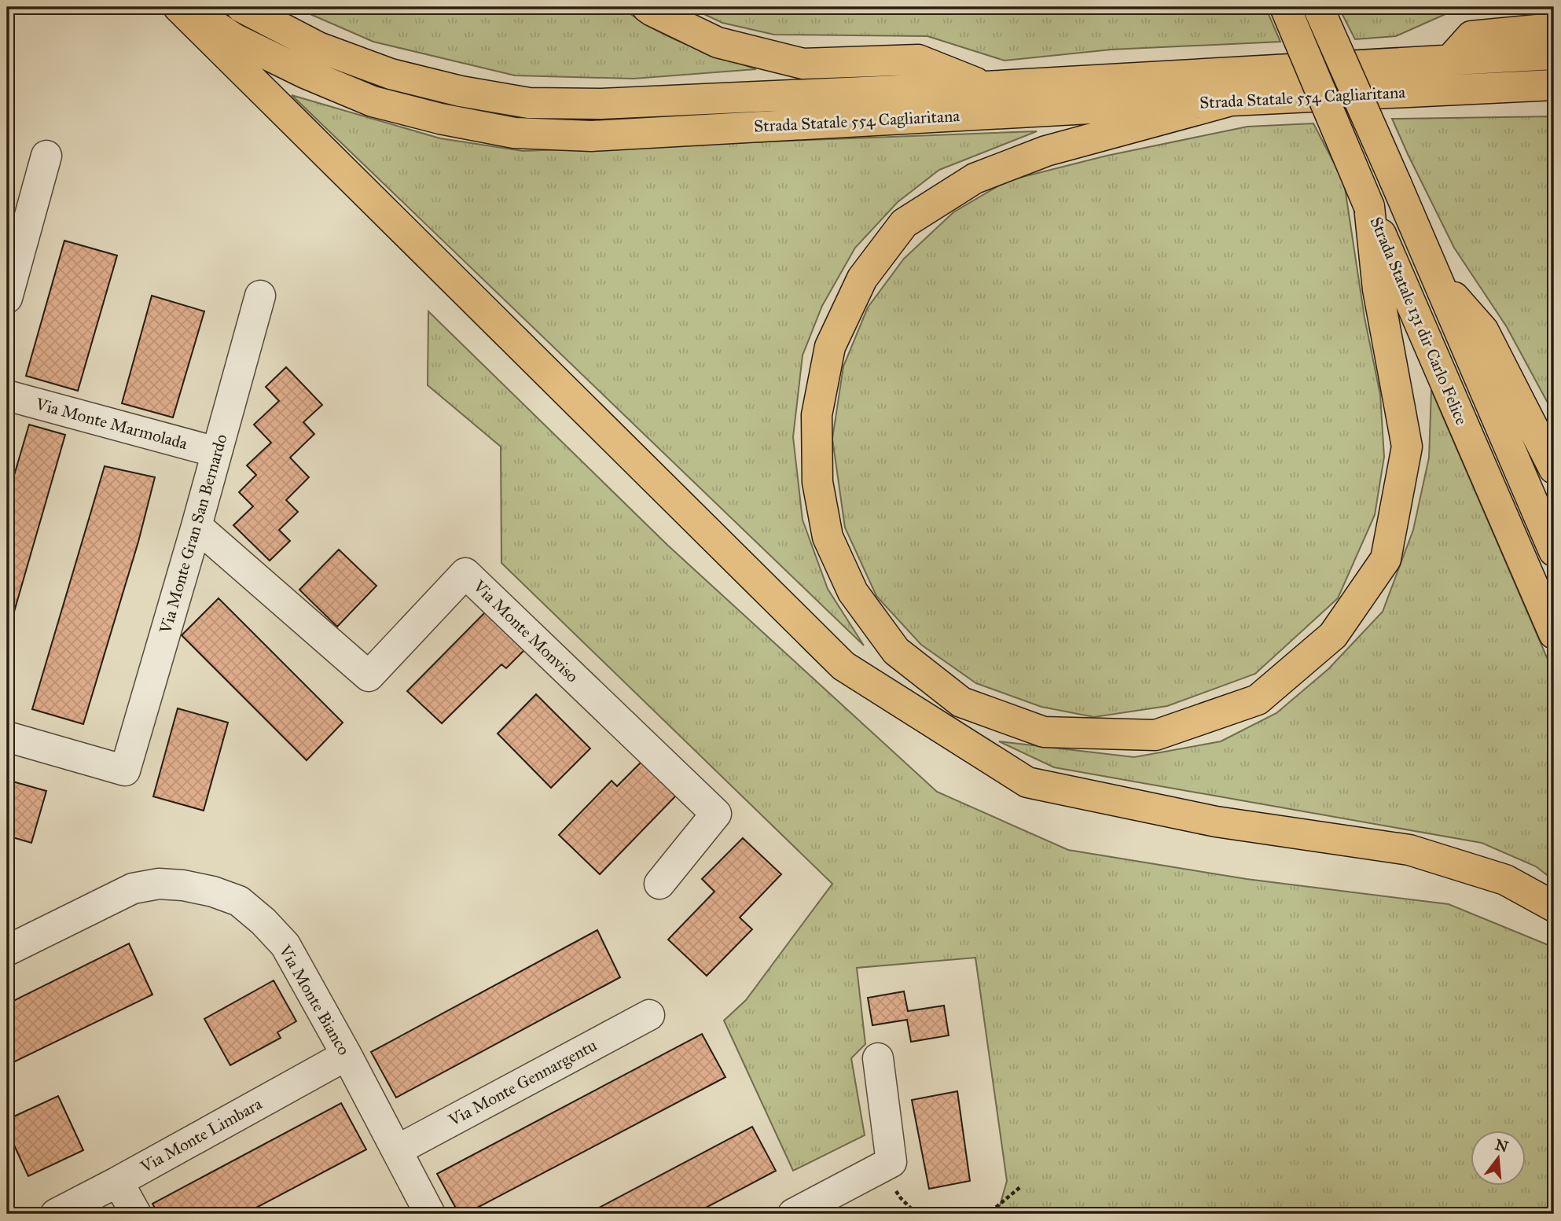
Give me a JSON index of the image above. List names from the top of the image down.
{
  "streets": {
    "highway": ["Strada Statale 554 Cagliaritana", "Strada Statale 131 dir Carlo Felice"],
    "street": [
      "Via Monte Marmolada",
      "Via Monte Gran San Bernardo",
      "Via Monte Monviso",
      "Via Monte Bianco",
      "Via Monte Gennargentu",
      "Via Monte Limbara"
    ]
  },
  "crossings": [
    ["Via Monte Marmolada", "Via Monte Gran San Bernardo"],
    ["Via Monte Gran San Bernardo", "Via Monte Monviso"],
    ["Via Monte Bianco", "Via Monte Gennargentu"],
    ["Via Monte Bianco", "Via Monte Limbara"]
  ],
  "north": "top"
}
